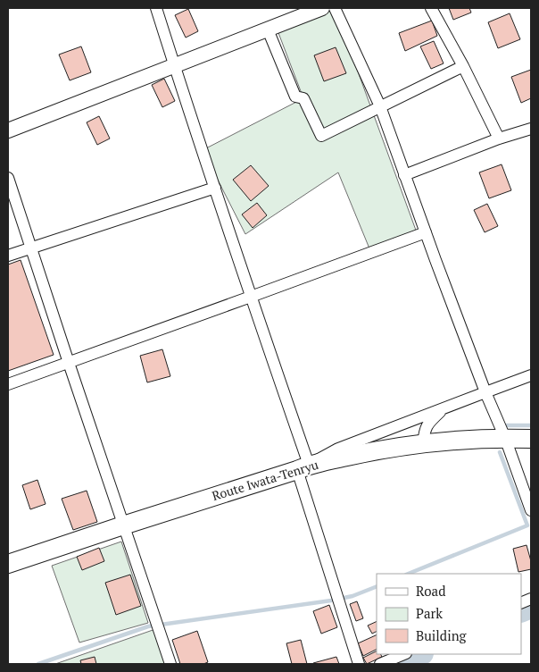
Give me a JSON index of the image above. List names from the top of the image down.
{
  "streets": {
    "main road": ["Route Iwata-Tenryu"]
  },
  "legend": ["Road", "Park", "Building"]
}
